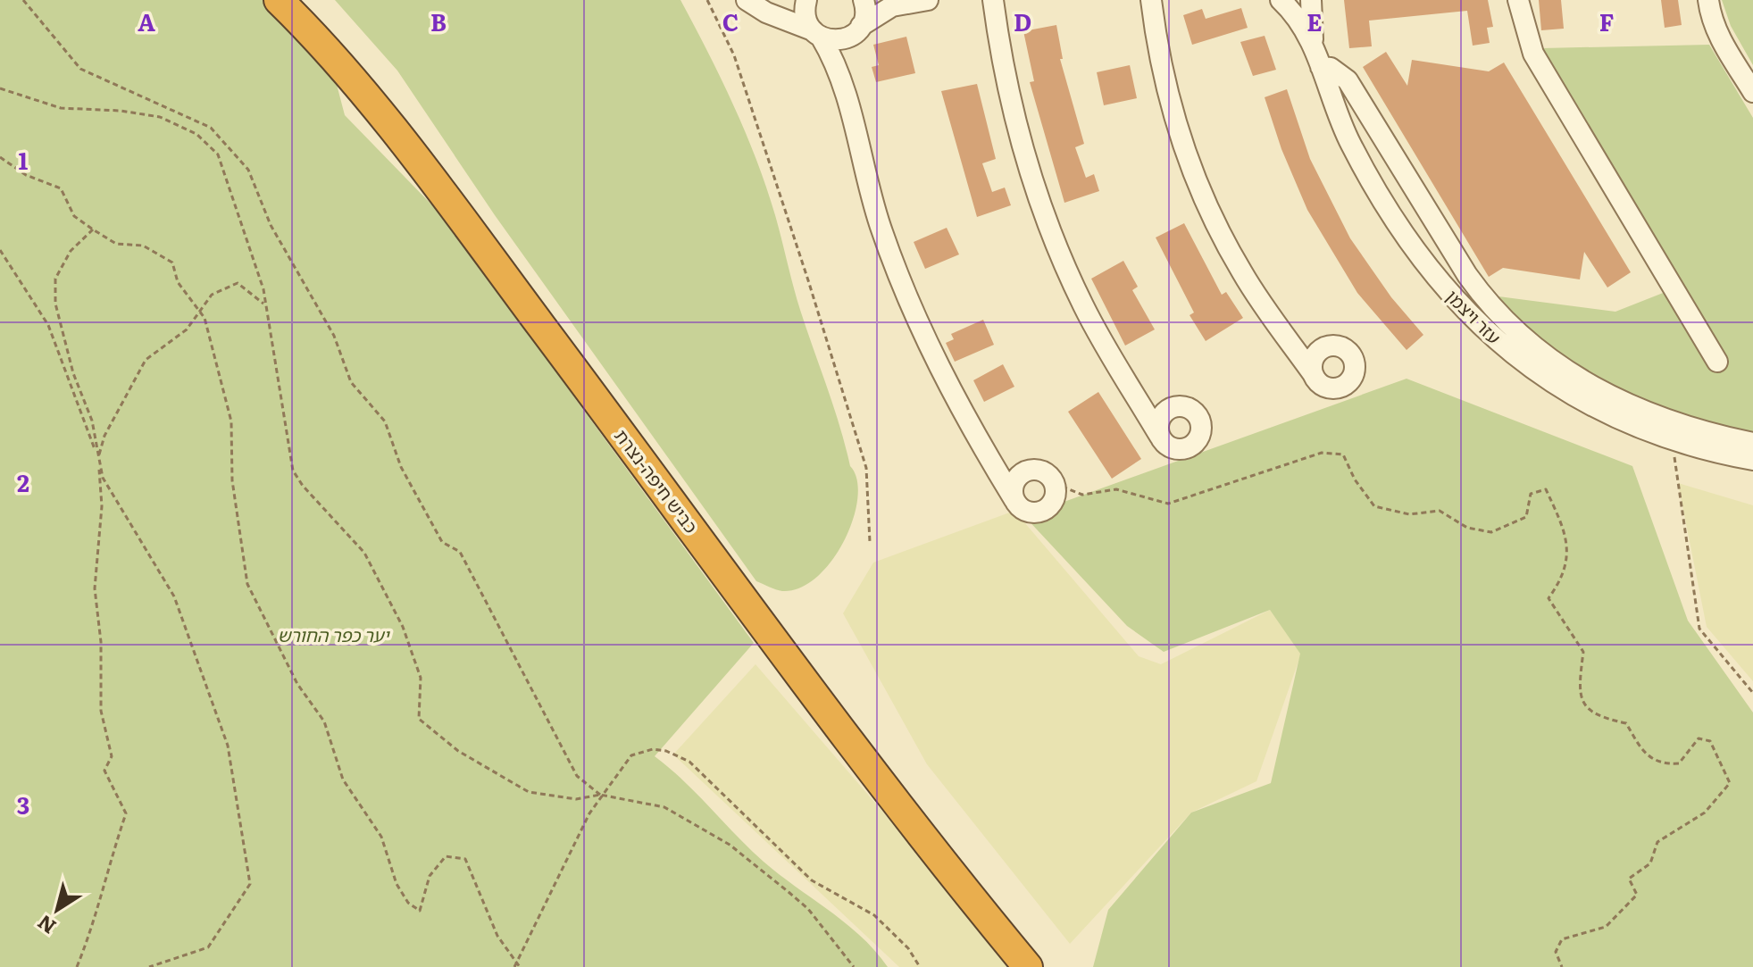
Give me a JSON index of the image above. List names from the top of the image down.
{
  "streets": {
    "highway": ["כביש חיפה-נצרת"],
    "street": ["עזר ויצמן"]
  },
  "parks": ["יער כפר החורש"],
  "north": "bottom left",
  "grid": {
    "columns": [
      "A",
      "B",
      "C",
      "D",
      "E",
      "F"
    ],
    "rows": ["1", "2", "3"]
  }
}
